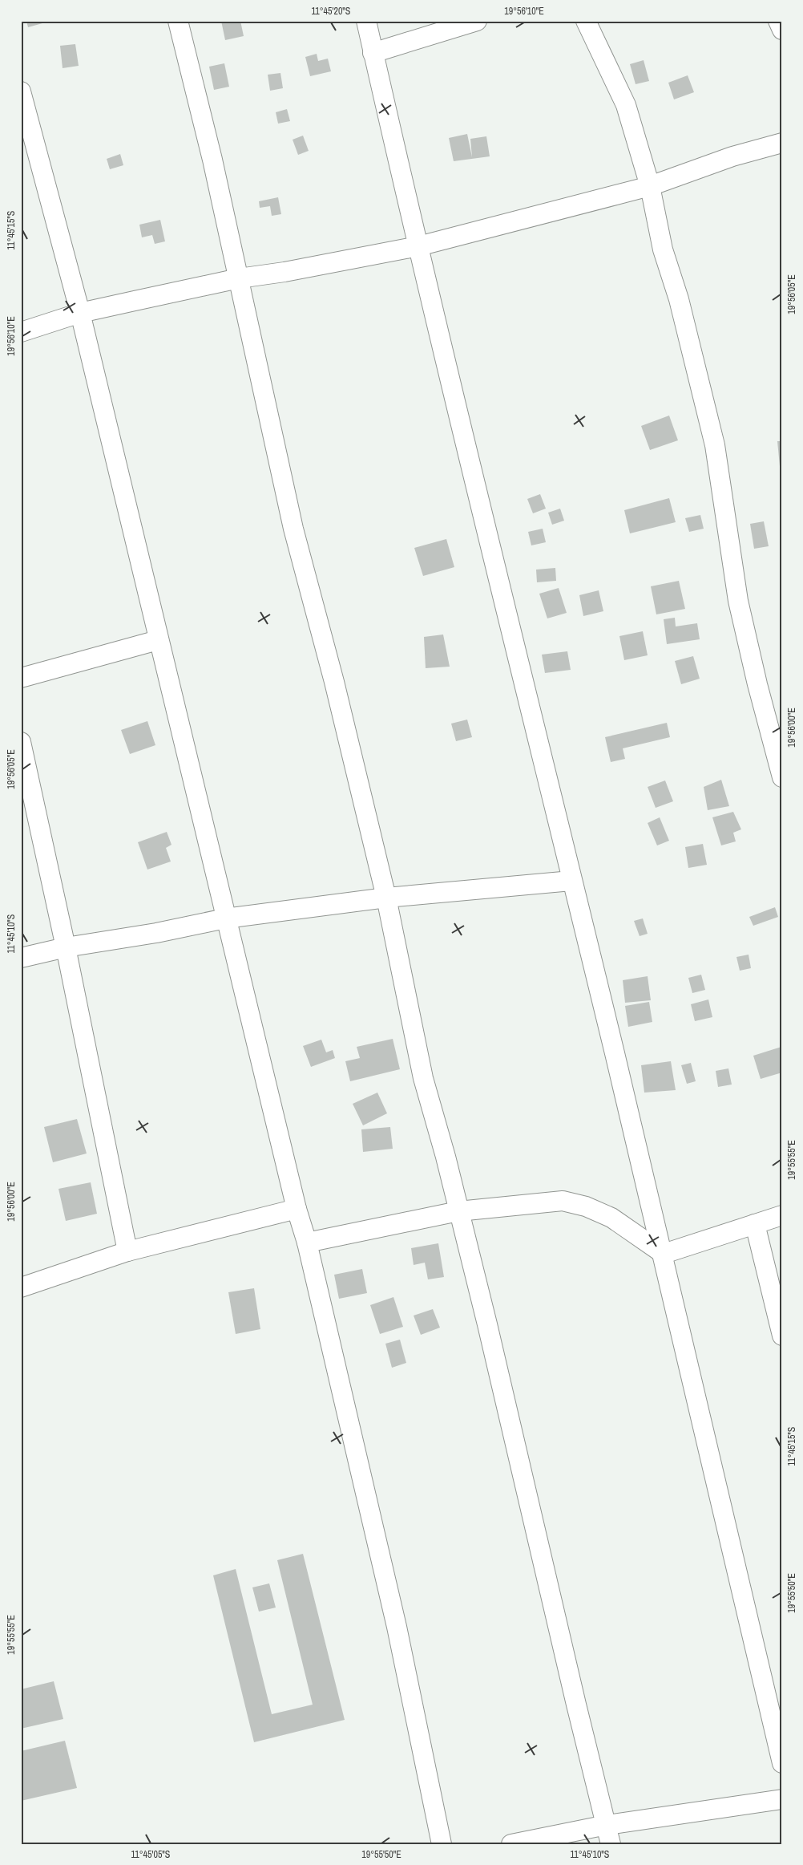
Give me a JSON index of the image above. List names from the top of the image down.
{
  "coordinates": [
    "11°45'20\"S",
    "19°56'10\"E",
    "11°45'15\"S",
    "19°56'05\"E",
    "19°56'00\"E",
    "11°45'10\"S",
    "19°55'55\"E",
    "19°55'50\"E",
    "11°45'05\"S"
  ]
}
